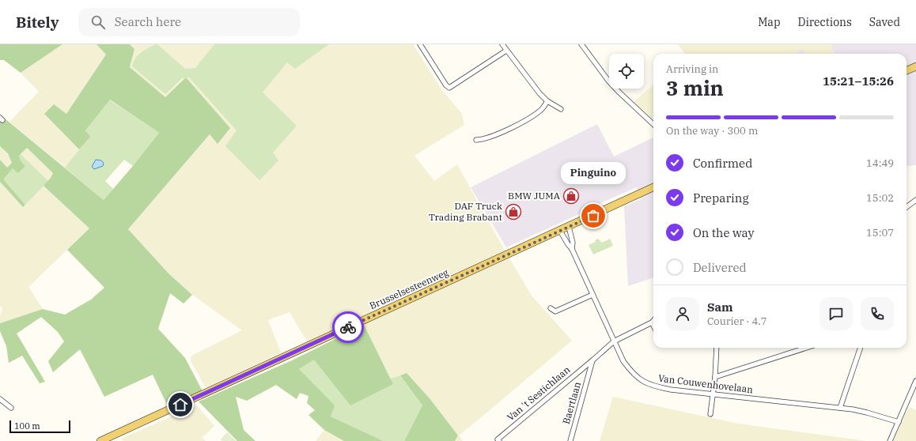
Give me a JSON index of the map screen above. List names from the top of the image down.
{
  "streets": {
    "main road": ["Brusselsesteenweg"],
    "street": ["Van Couwenhovelaan", "Van 't Sestichlaan", "Baertlaan"]
  },
  "crossings": [
    ["Brusselsesteenweg", "Van Couwenhovelaan"],
    ["Van 't Sestichlaan", "Baertlaan"]
  ],
  "places": {
    "shop": ["BMW JUMA", "DAF Truck Trading Brabant"],
    "other": ["Pinguino"]
  },
  "scale_bar": "100 m",
  "page": {
    "header": "Bitely",
    "search": "Search here",
    "nav": ["Map", "Directions", "Saved"],
    "heading": ["3 min", "Arriving in", "15:21–15:26"],
    "panel": ["Sam", "Courier · 4.7"],
    "bar": "On the way · 300 m",
    "list": [
      ["Confirmed", "14:49"],
      ["Preparing", "15:02"],
      ["On the way", "15:07"],
      "Delivered"
    ],
    "bubble": "Pinguino",
    "scale": "100 m"
  }
}
